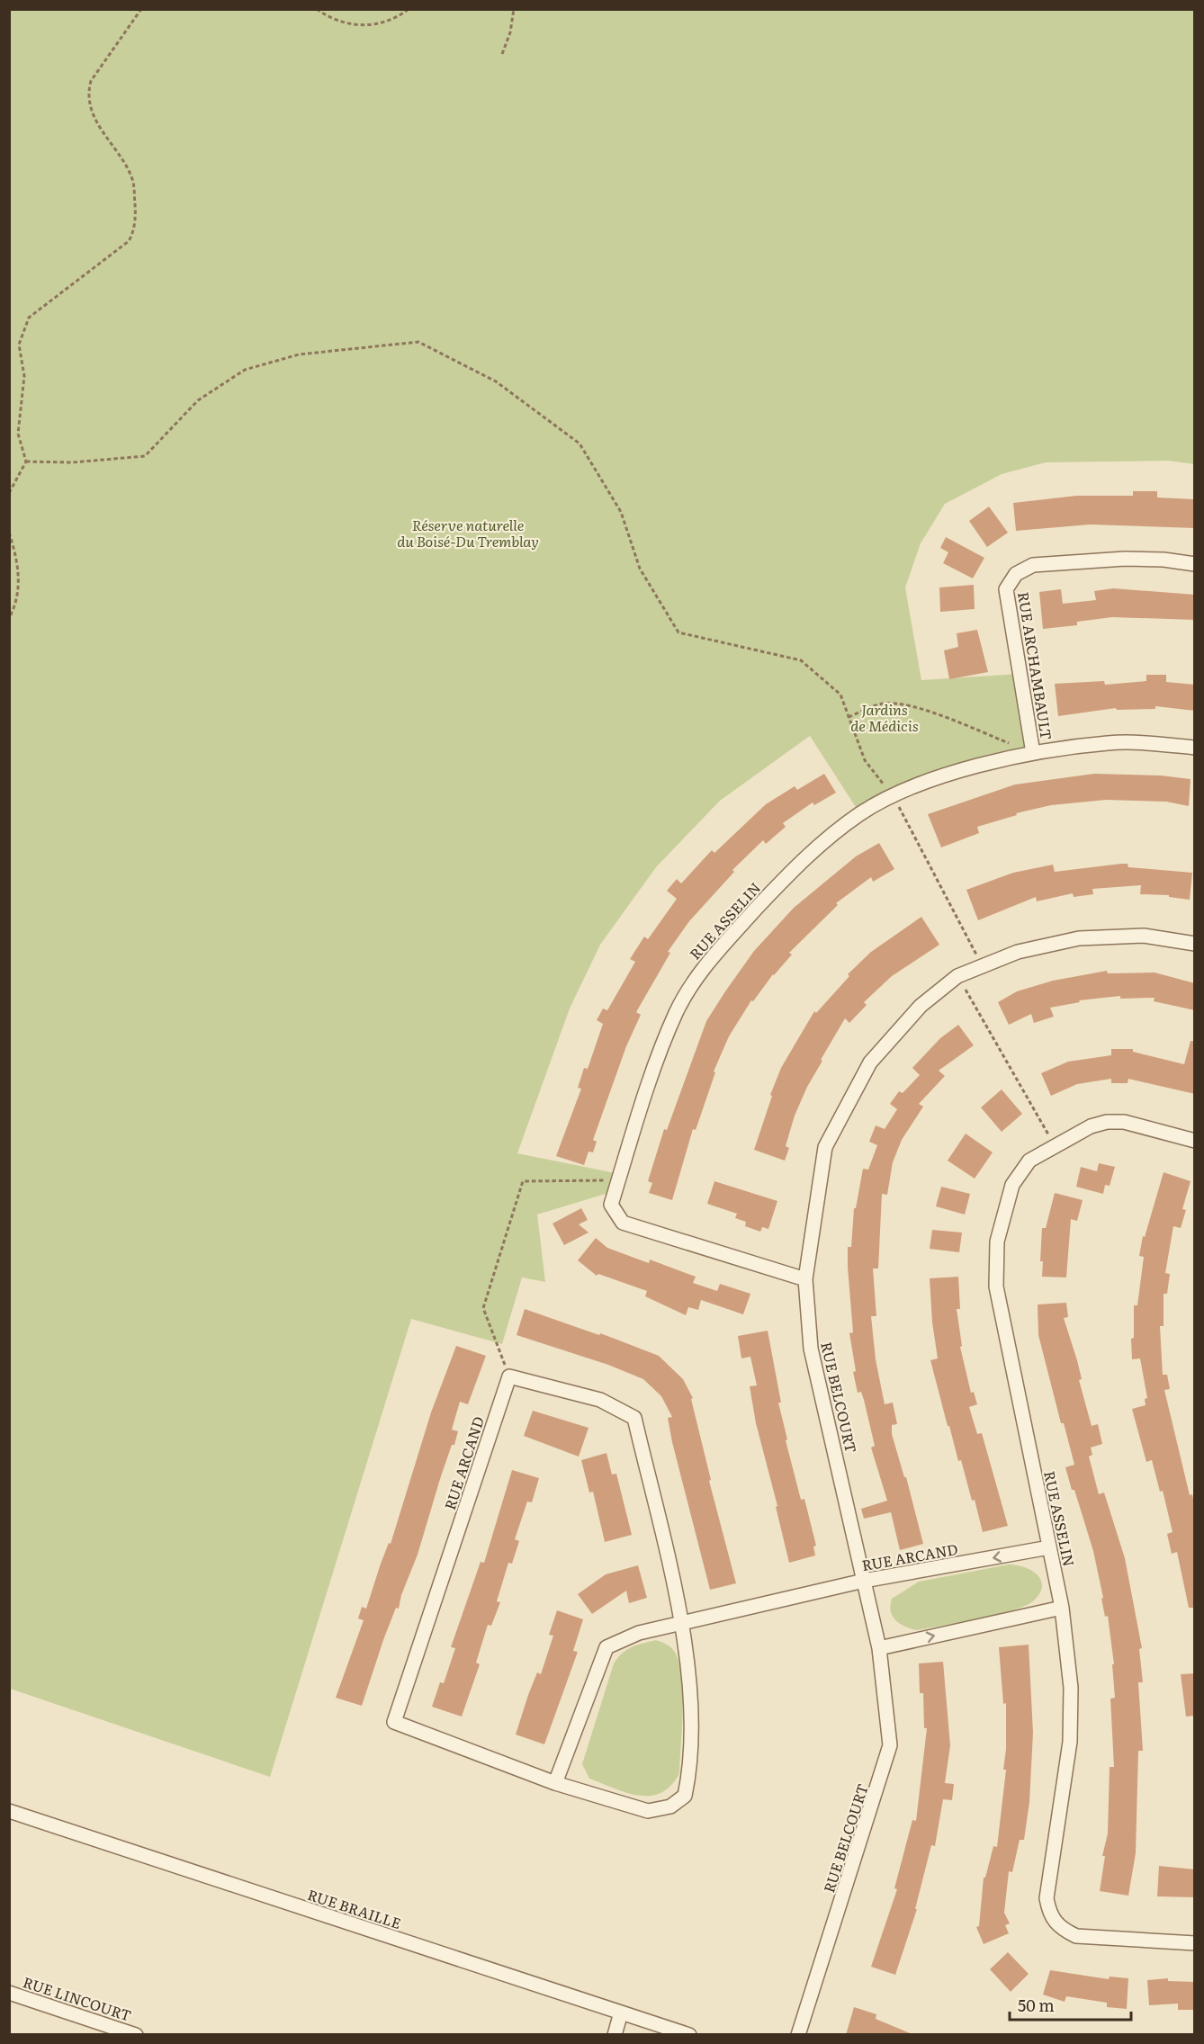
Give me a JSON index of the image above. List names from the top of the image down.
{
  "streets": {
    "street": [
      "RUE ARCHAMBAULT",
      "RUE ASSELIN",
      "RUE BELCOURT",
      "RUE ARCAND",
      "RUE BRAILLE",
      "RUE LINCOURT"
    ]
  },
  "crossings": [
    ["RUE ARCHAMBAULT", "RUE ASSELIN"],
    ["RUE ASSELIN", "RUE BELCOURT"],
    ["RUE ASSELIN", "RUE ARCAND"],
    ["RUE BELCOURT", "RUE ARCAND"]
  ],
  "parks": ["Réserve naturelle du Boisé-Du Tremblay", "Jardins de Médicis"],
  "scale_bar": "50 m"
}
